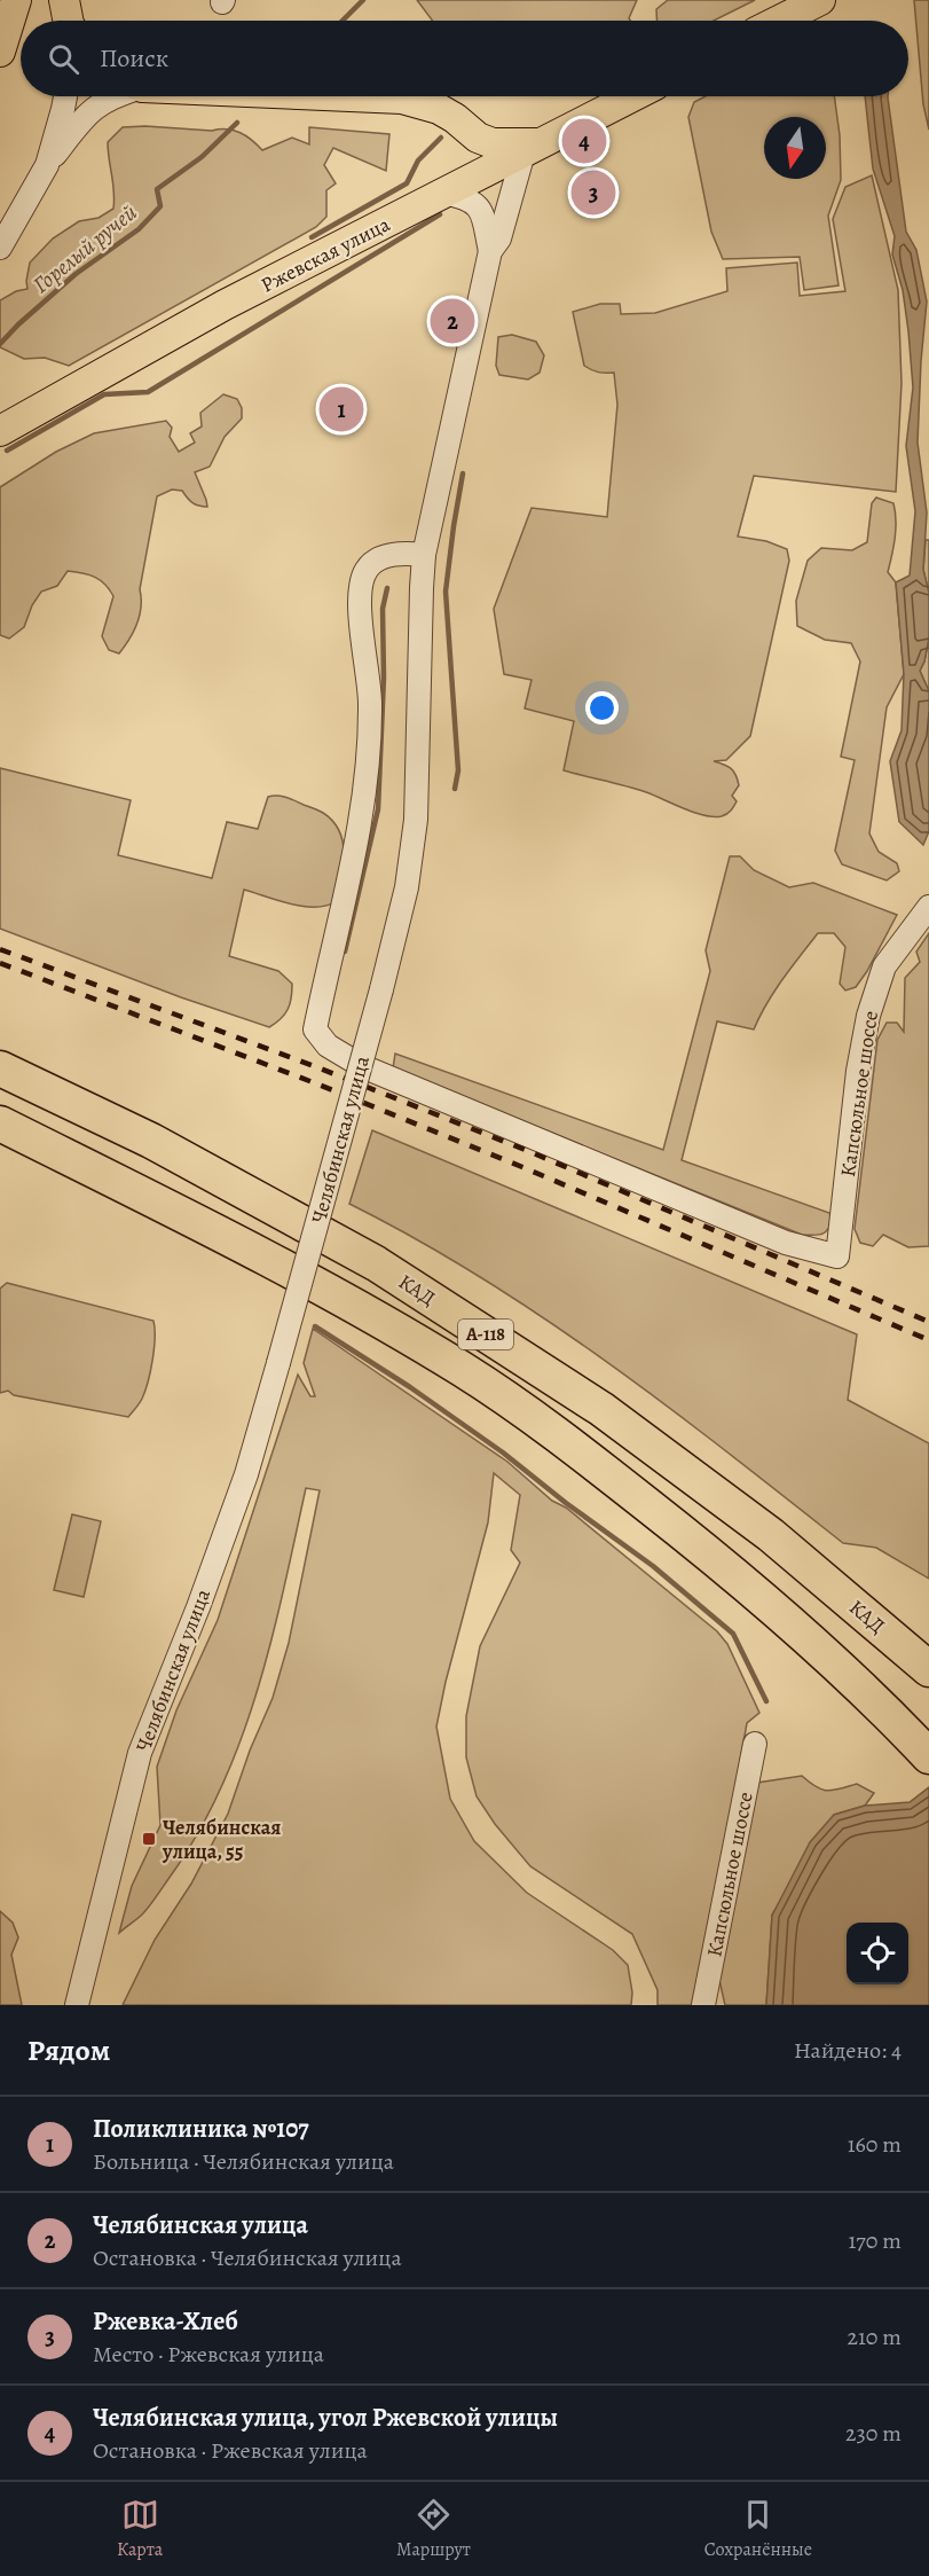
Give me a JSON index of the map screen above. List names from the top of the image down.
{
  "streets": {
    "highway": ["КАД", "А-118"],
    "main road": ["Ржевская улица"],
    "street": ["Капсюльное шоссе", "Челябинская улица"]
  },
  "crossings": [
    ["Ржевская улица", "Челябинская улица"],
    ["Капсюльное шоссе", "Челябинская улица"]
  ],
  "water": ["Горелый ручей"],
  "places": {
    "transit": ["Челябинская улица, 55"]
  },
  "north": "bottom",
  "page": {
    "search": "Поиск",
    "pins": [
      "4",
      "3",
      "2",
      "1"
    ],
    "heading": ["Рядом", "Найдено: 4"],
    "list": [
      {
        "mark": "1",
        "name": "Поликлиника №107",
        "note": "Больница · Челябинская улица",
        "value": "160 m"
      },
      {
        "mark": "2",
        "name": "Челябинская улица",
        "note": "Остановка · Челябинская улица",
        "value": "170 m"
      },
      {
        "mark": "3",
        "name": "Ржевка-Хлеб",
        "note": "Место · Ржевская улица",
        "value": "210 m"
      },
      {
        "mark": "4",
        "name": "Челябинская улица, угол Ржевской улицы",
        "note": "Остановка · Ржевская улица",
        "value": "230 m"
      }
    ],
    "nav": ["Карта", "Маршрут", "Сохранённые"]
  }
}
